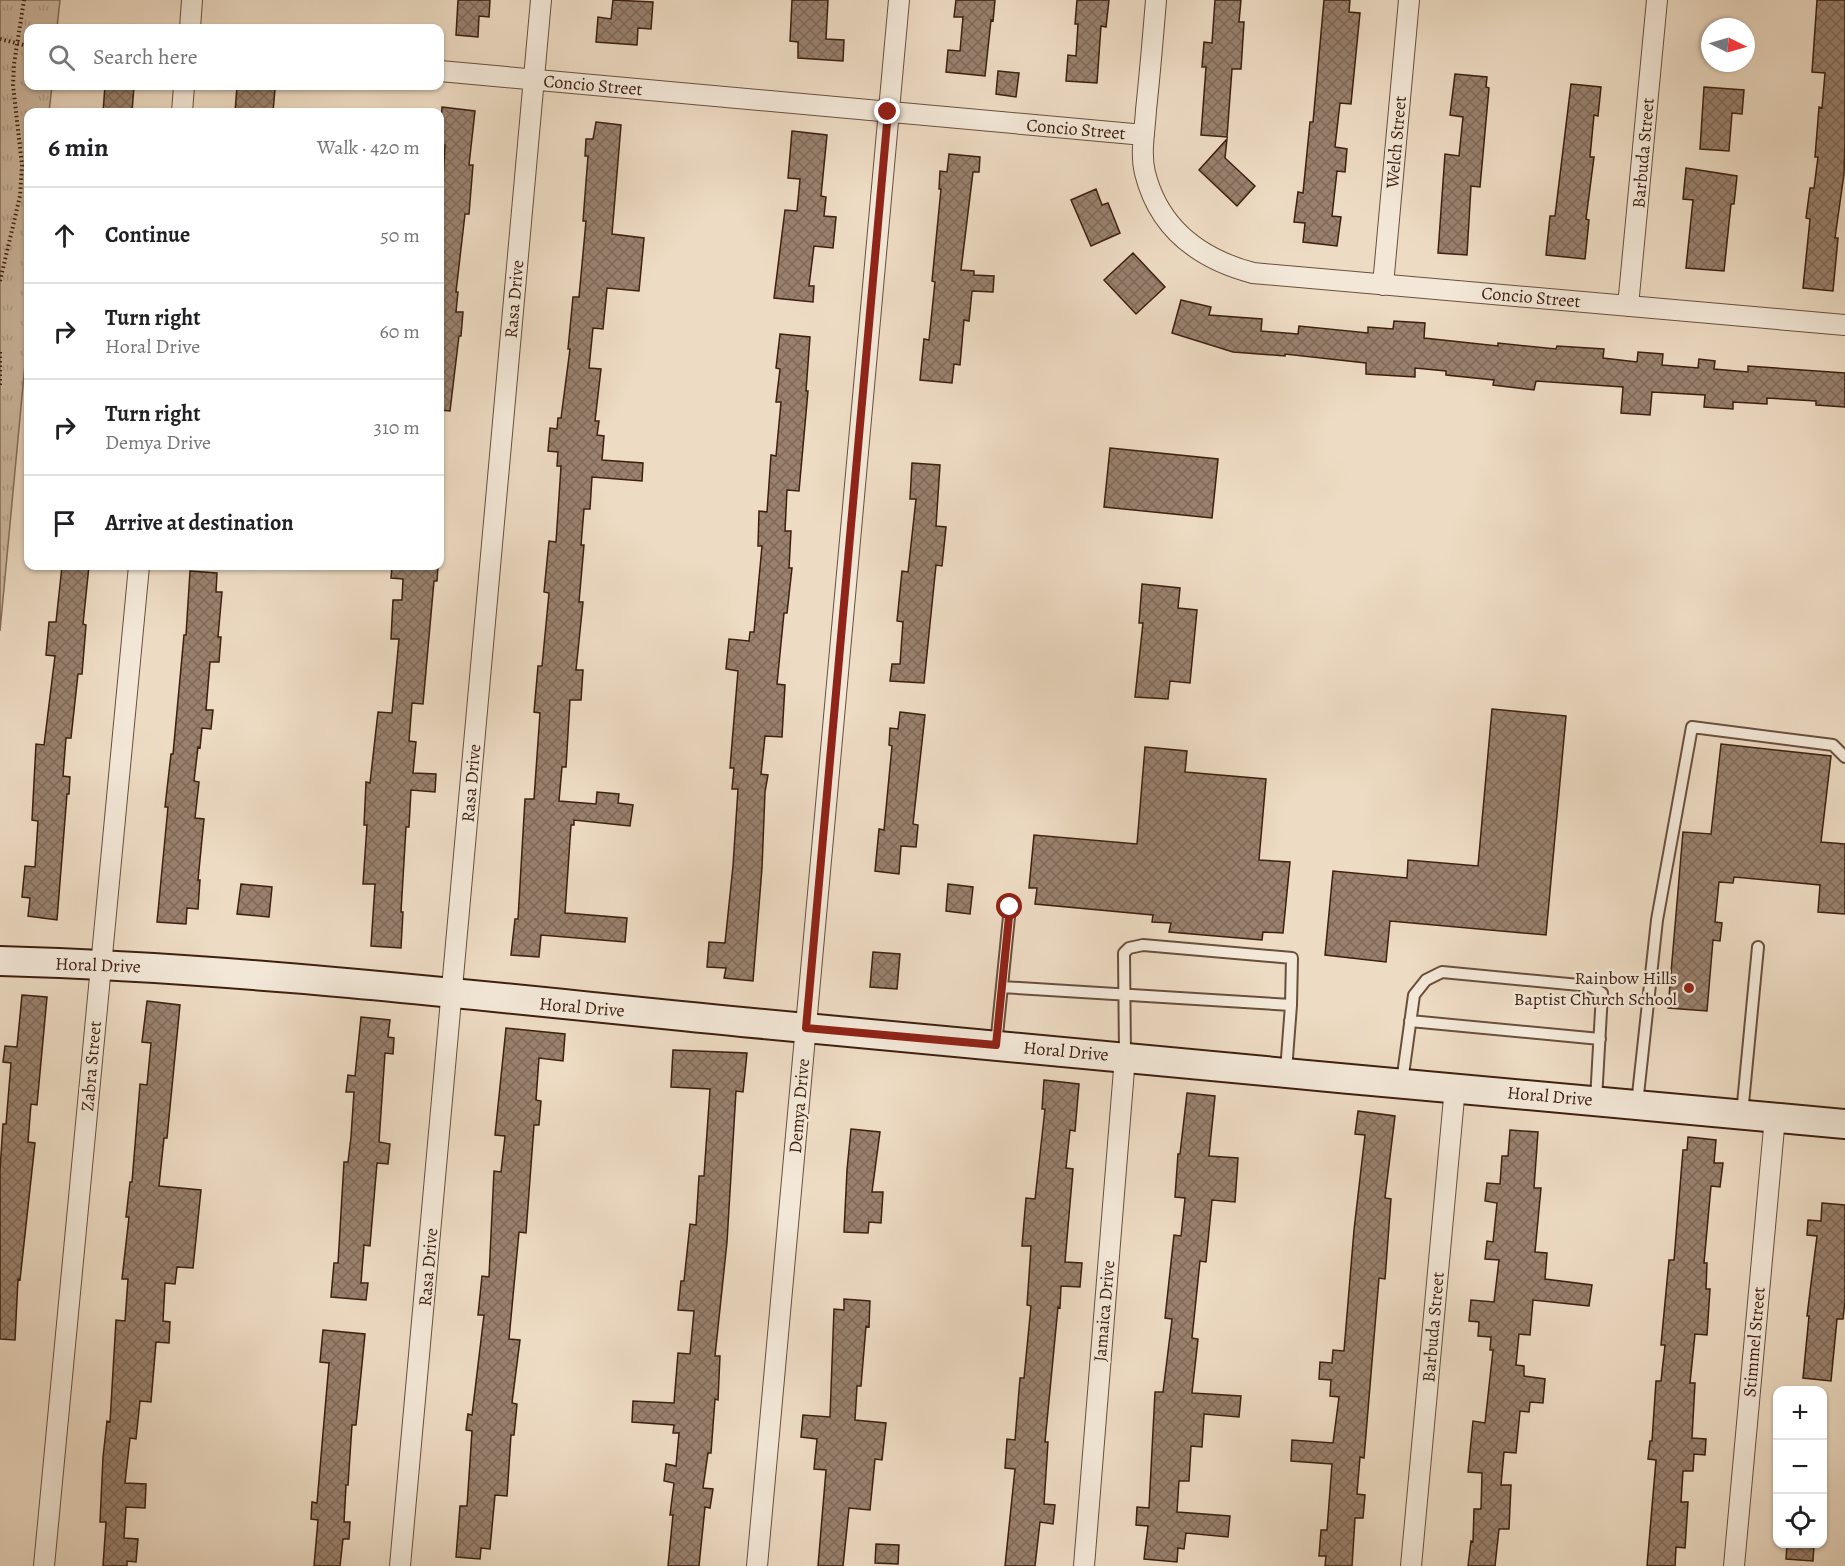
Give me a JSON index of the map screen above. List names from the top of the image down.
{
  "streets": {
    "street": [
      "Concio Street",
      "Welch Street",
      "Barbuda Street",
      "Rasa Drive",
      "Horal Drive",
      "Zabra Street",
      "Demya Drive",
      "Jamaica Drive",
      "Stimmel Street"
    ]
  },
  "crossings": [
    ["Concio Street", "Welch Street"],
    ["Concio Street", "Barbuda Street"],
    ["Concio Street", "Rasa Drive"],
    ["Concio Street", "Demya Drive"],
    ["Barbuda Street", "Horal Drive"],
    ["Rasa Drive", "Horal Drive"],
    ["Horal Drive", "Zabra Street"],
    ["Horal Drive", "Demya Drive"],
    ["Horal Drive", "Jamaica Drive"],
    ["Horal Drive", "Stimmel Street"]
  ],
  "places": ["Rainbow Hills Baptist Church School"],
  "north": "right",
  "page": {
    "search": "Search here",
    "heading": ["6 min", "Walk · 420 m"],
    "list": [
      ["Continue", "50 m"],
      ["Turn right", "Horal Drive", "60 m"],
      ["Turn right", "Demya Drive", "310 m"],
      "Arrive at destination"
    ],
    "map_buttons": ["+", "−"]
  }
}
